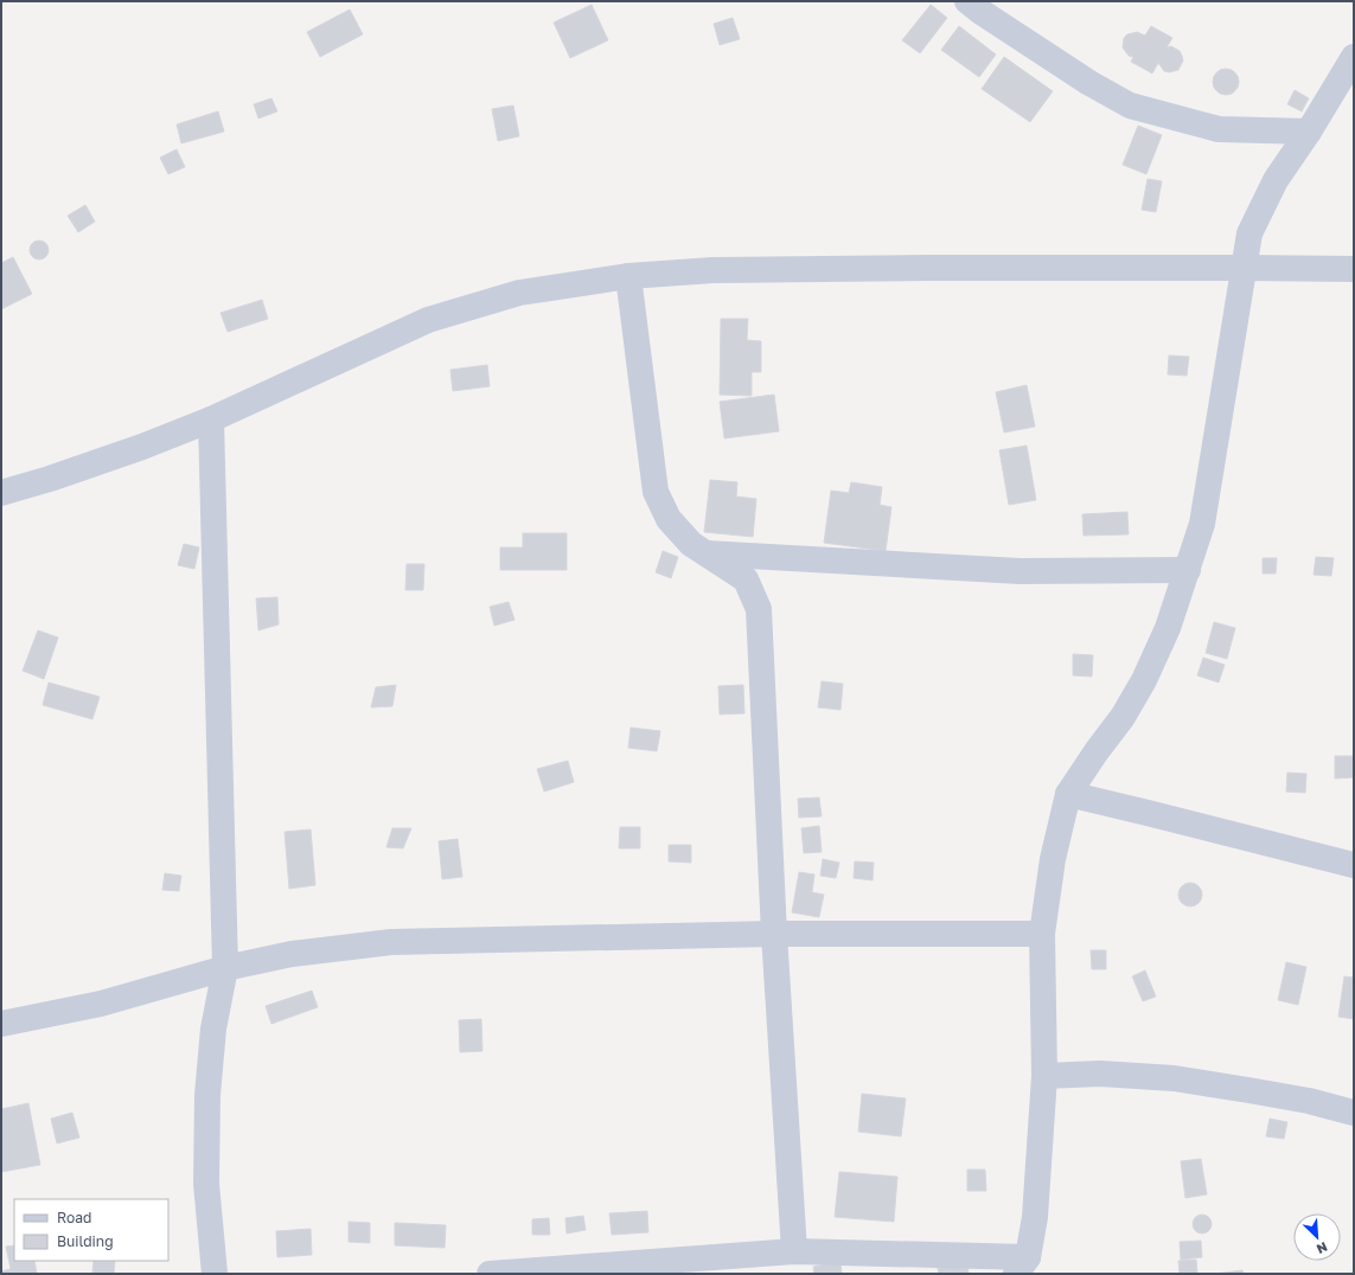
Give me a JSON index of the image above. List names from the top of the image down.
{
  "legend": ["Road", "Building"],
  "north": "bottom right"
}
